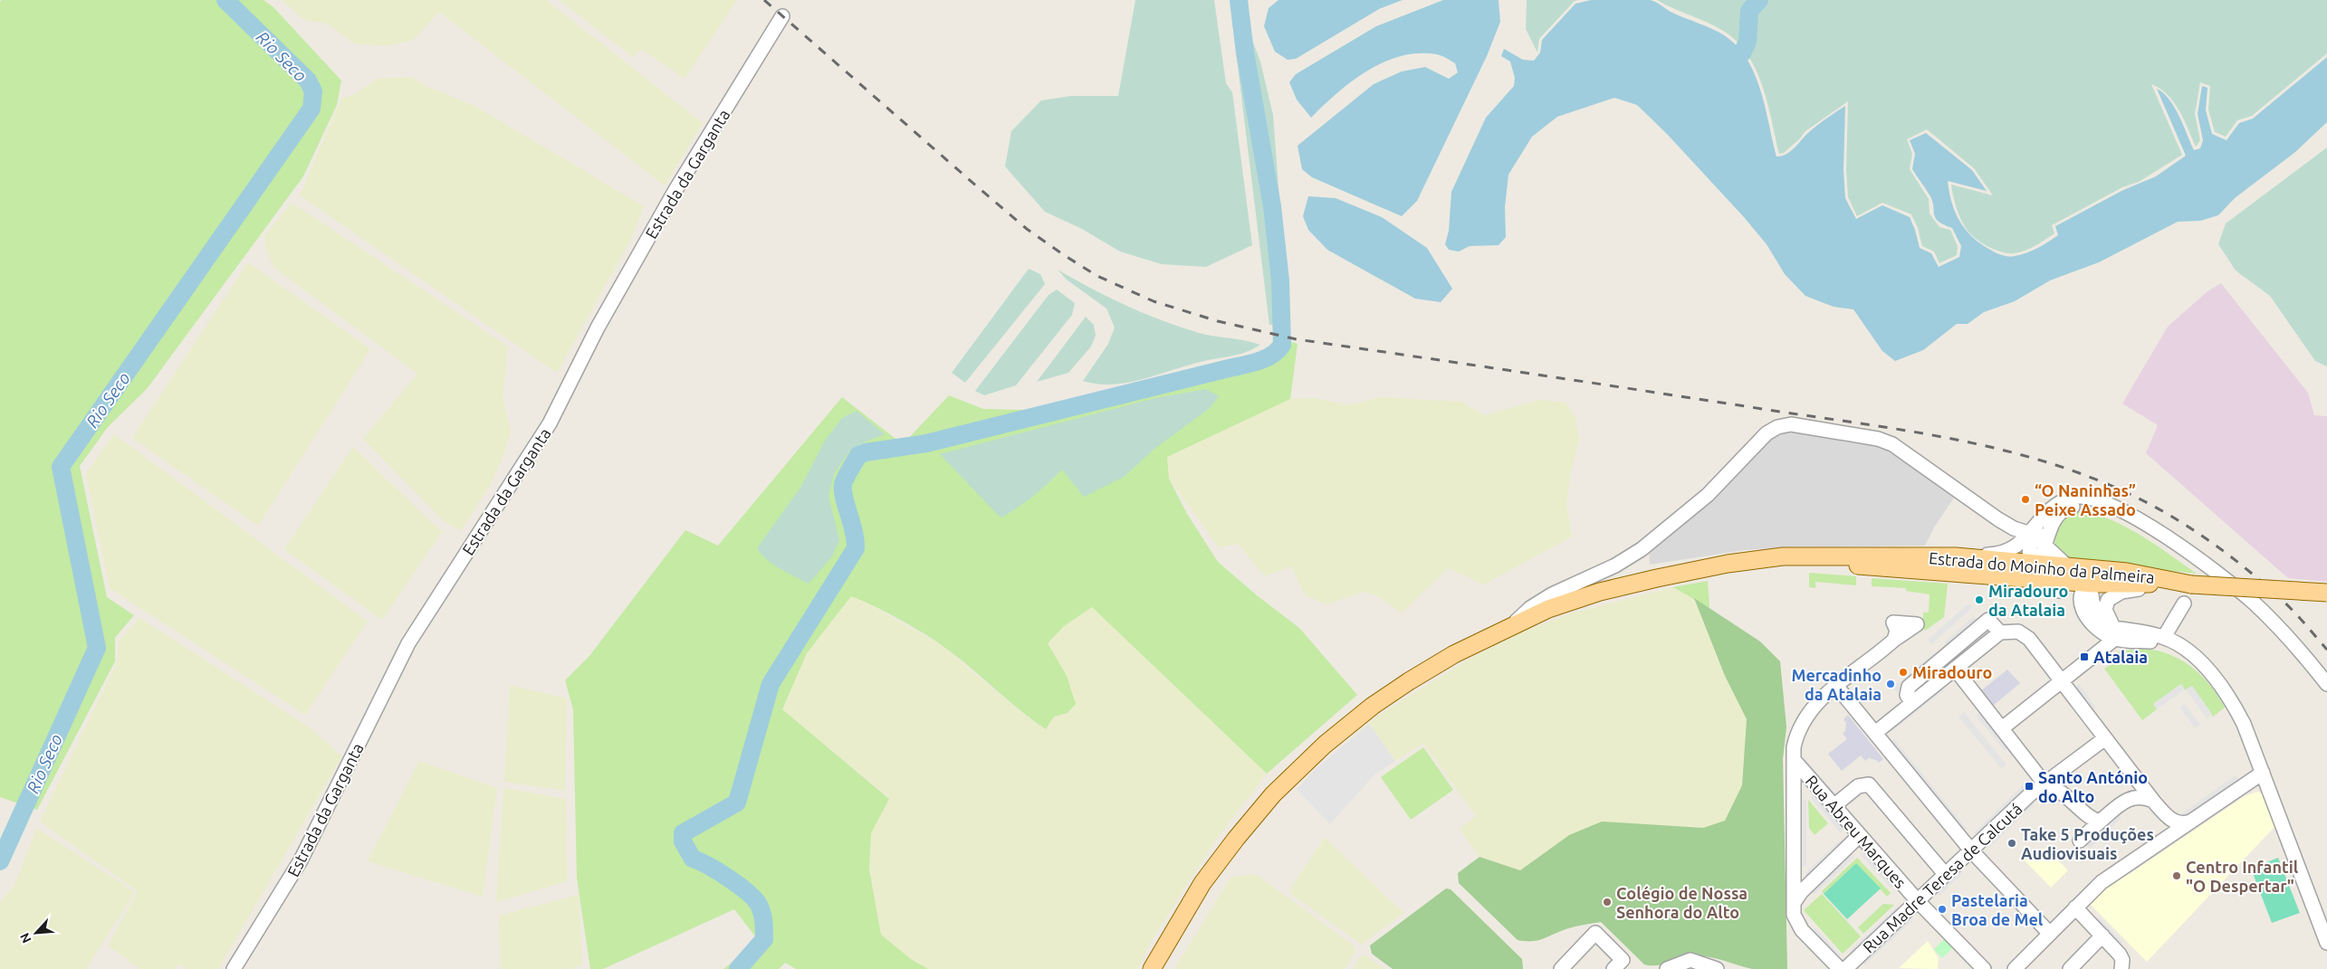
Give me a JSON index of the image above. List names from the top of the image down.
{
  "streets": {
    "main road": ["Estrada do Moinho da Palmeira"],
    "street": ["Estrada da Garganta", "Rua Abreu Marques", "Rua Madre Teresa de Calcutá"]
  },
  "crossings": [
    ["Rua Abreu Marques", "Rua Madre Teresa de Calcutá"]
  ],
  "water": ["Rio Seco"],
  "places": {
    "other": [
      "“O Naninhas” Peixe Assado",
      "Miradouro da Atalaia",
      "Miradouro",
      "Mercadinho da Atalaia",
      "Take 5 Produções Audiovisuais",
      "Centro Infantil \"O Despertar\"",
      "Colégio de Nossa Senhora do Alto",
      "Pastelaria Broa de Mel"
    ],
    "transit": ["Atalaia", "Santo António do Alto"]
  },
  "north": "bottom left"
}
